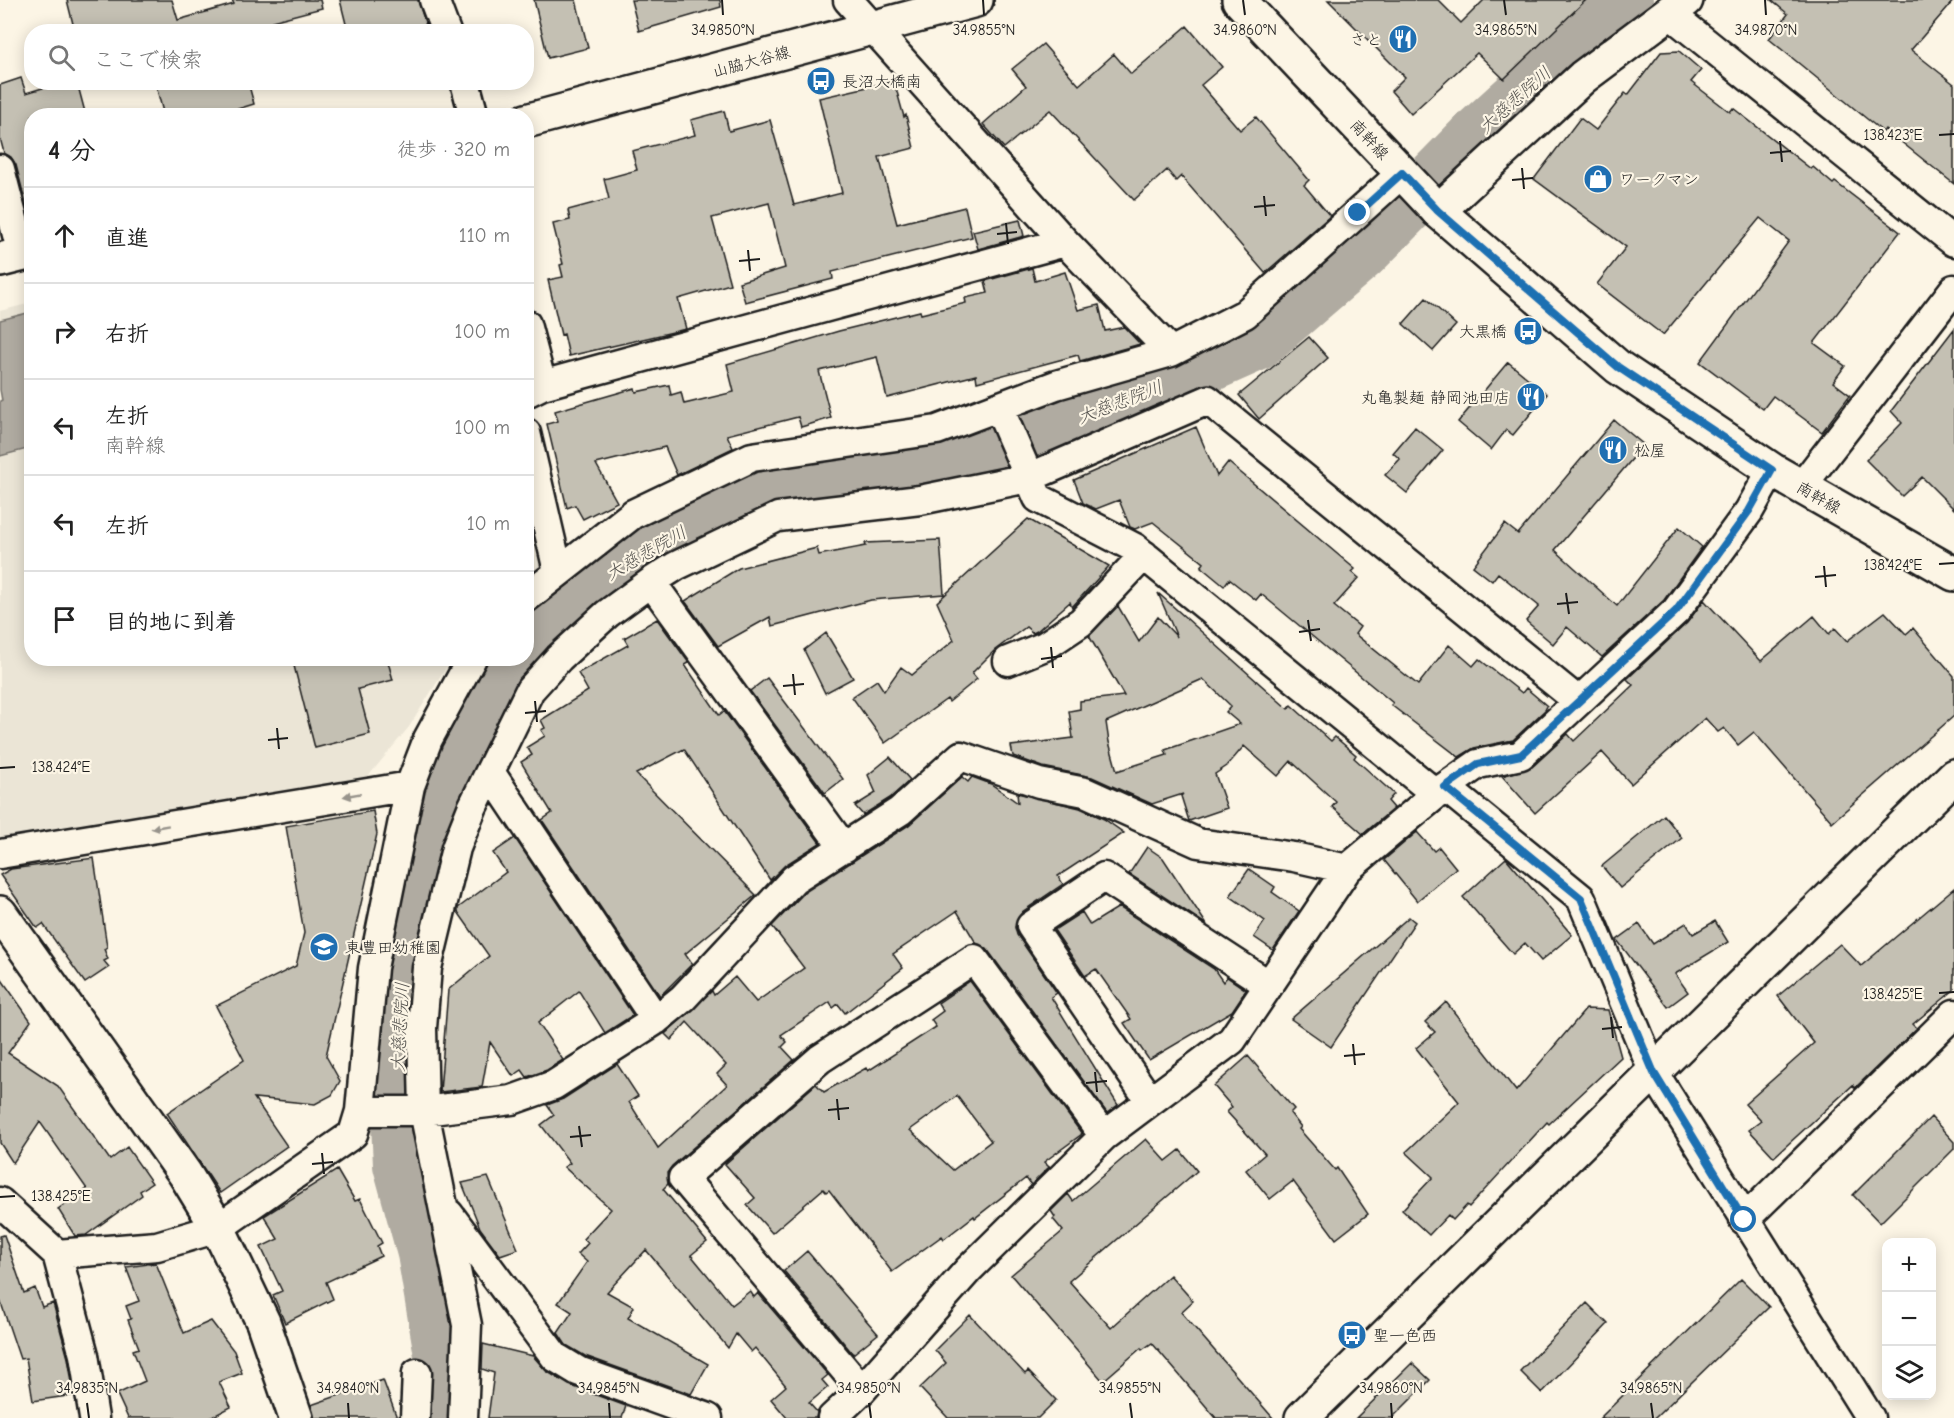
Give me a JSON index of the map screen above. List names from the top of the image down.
{
  "streets": {
    "street": ["山脇大谷線", "南幹線"]
  },
  "water": ["大慈悲院川"],
  "places": {
    "restaurant": ["さと", "丸亀製麺 静岡池田店", "松屋"],
    "bus stop": ["長沼大橋南", "大黒橋", "聖一色西"],
    "shop": ["ワークマン"],
    "school or university": ["東豊田幼稚園"]
  },
  "page": {
    "search": "ここで検索",
    "heading": ["4 分", "徒歩 · 320 m"],
    "list": [
      ["直進", "110 m"],
      ["右折", "100 m"],
      ["左折", "南幹線", "100 m"],
      ["左折", "10 m"],
      "目的地に到着"
    ],
    "map_buttons": ["+", "−"]
  },
  "coordinates": [
    "34.9850°N",
    "34.9855°N",
    "34.9860°N",
    "34.9865°N",
    "34.9870°N",
    "138.423°E",
    "138.424°E",
    "138.425°E",
    "34.9835°N",
    "34.9840°N",
    "34.9845°N"
  ]
}
